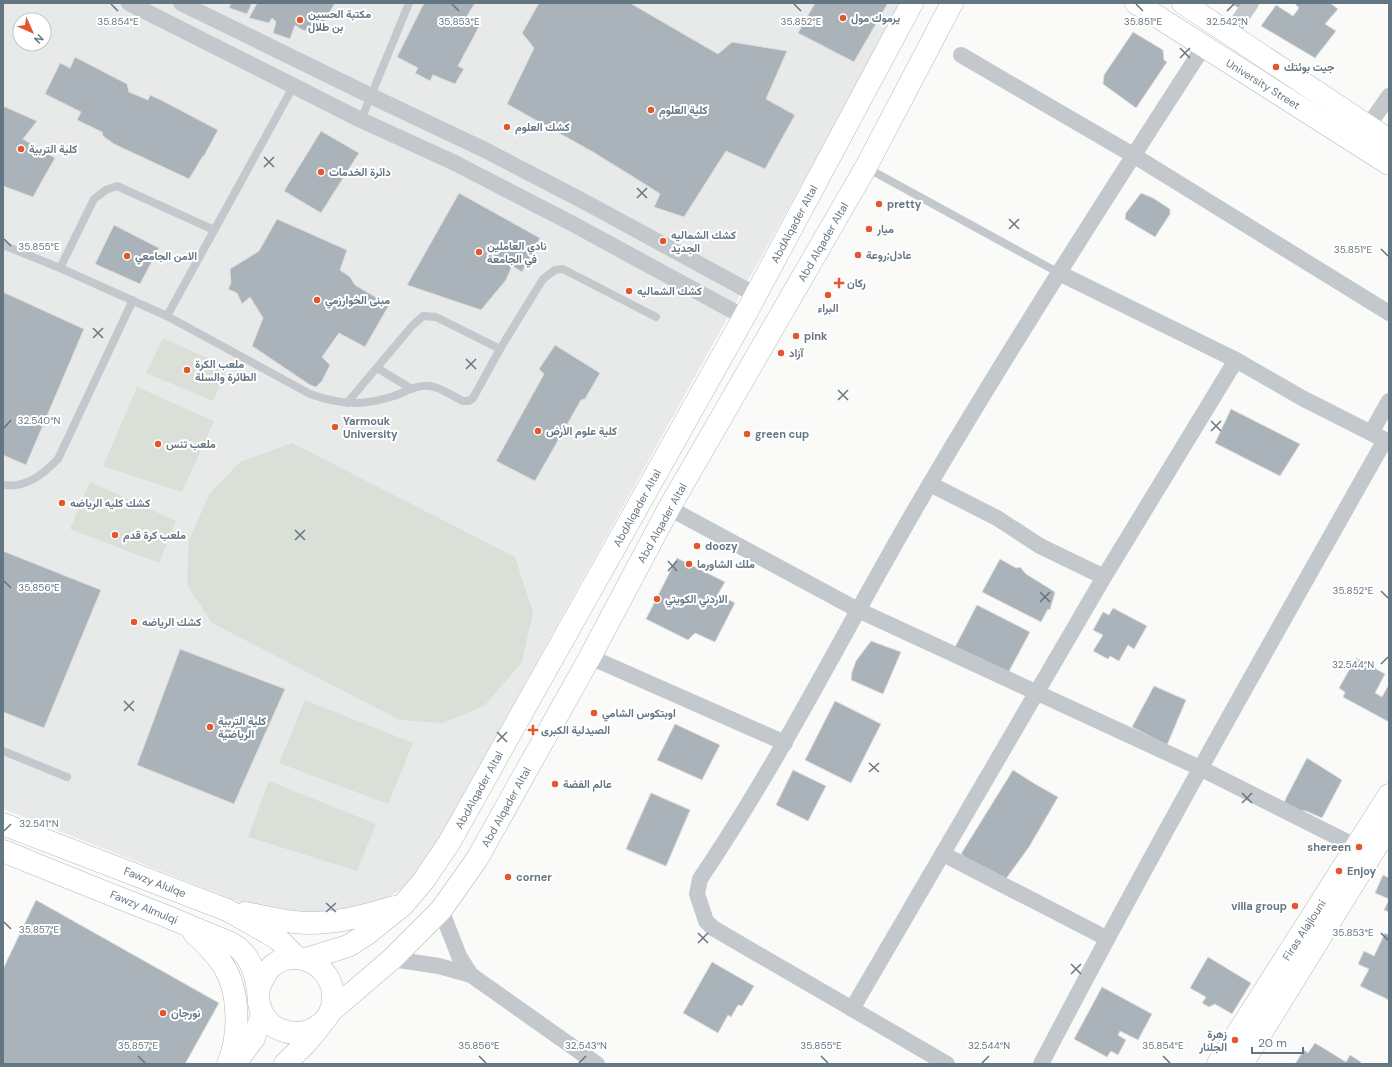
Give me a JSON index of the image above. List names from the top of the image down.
{
  "streets": {
    "main road": [
      "University Street",
      "AbdAlqader Altal",
      "Abd Alqader Altal",
      "Fawzy Alulqe",
      "Fawzy Almulqi",
      "Firas Alajlouni"
    ]
  },
  "crossings": [
    ["AbdAlqader Altal", "Abd Alqader Altal"],
    ["AbdAlqader Altal", "Fawzy Alulqe"],
    ["AbdAlqader Altal", "Fawzy Almulqi"],
    ["Abd Alqader Altal", "Fawzy Alulqe"],
    ["Abd Alqader Altal", "Fawzy Almulqi"],
    ["Fawzy Alulqe", "Fawzy Almulqi"]
  ],
  "places": {
    "other": [
      "يرموك مول",
      "مكتبة الحسين بن طلال",
      "جيت بوئتك",
      "كلية العلوم",
      "كشك العلوم",
      "كلية التربية",
      "دائرة الخدمات",
      "pretty",
      "ميار",
      "كشك الشماليه الجديد",
      "نادي العاملين في الجامعة",
      "عادل;روعة",
      "الامن الجامعي",
      "كشك الشماليه",
      "البراء",
      "مبنى الخوارزمي",
      "pink",
      "آزاد",
      "ملعب الكرة الطائرة والسلة",
      "Yarmouk University",
      "كلية علوم الأرض",
      "green cup",
      "ملعب تنس",
      "كشك كليه الرياضه",
      "ملعب كرة قدم",
      "doozy",
      "ملك الشاورما",
      "الاردني الكويتي",
      "كشك الرياضه",
      "اوبتكوس الشامي",
      "كلية التربية الرياضية",
      "عالم الفضة",
      "shereen",
      "Enjoy",
      "corner",
      "villa group",
      "نورجان",
      "زهرة الجلنار"
    ],
    "health": ["ركان", "الصيدلية الكبرى"]
  },
  "scale_bar": "20 m",
  "north": "bottom right",
  "coordinates": [
    "35.854°E",
    "35.853°E",
    "35.852°E",
    "35.851°E",
    "32.542°N",
    "35.855°E",
    "32.540°N",
    "35.856°E",
    "32.544°N",
    "32.541°N",
    "35.857°E",
    "32.543°N"
  ]
}
